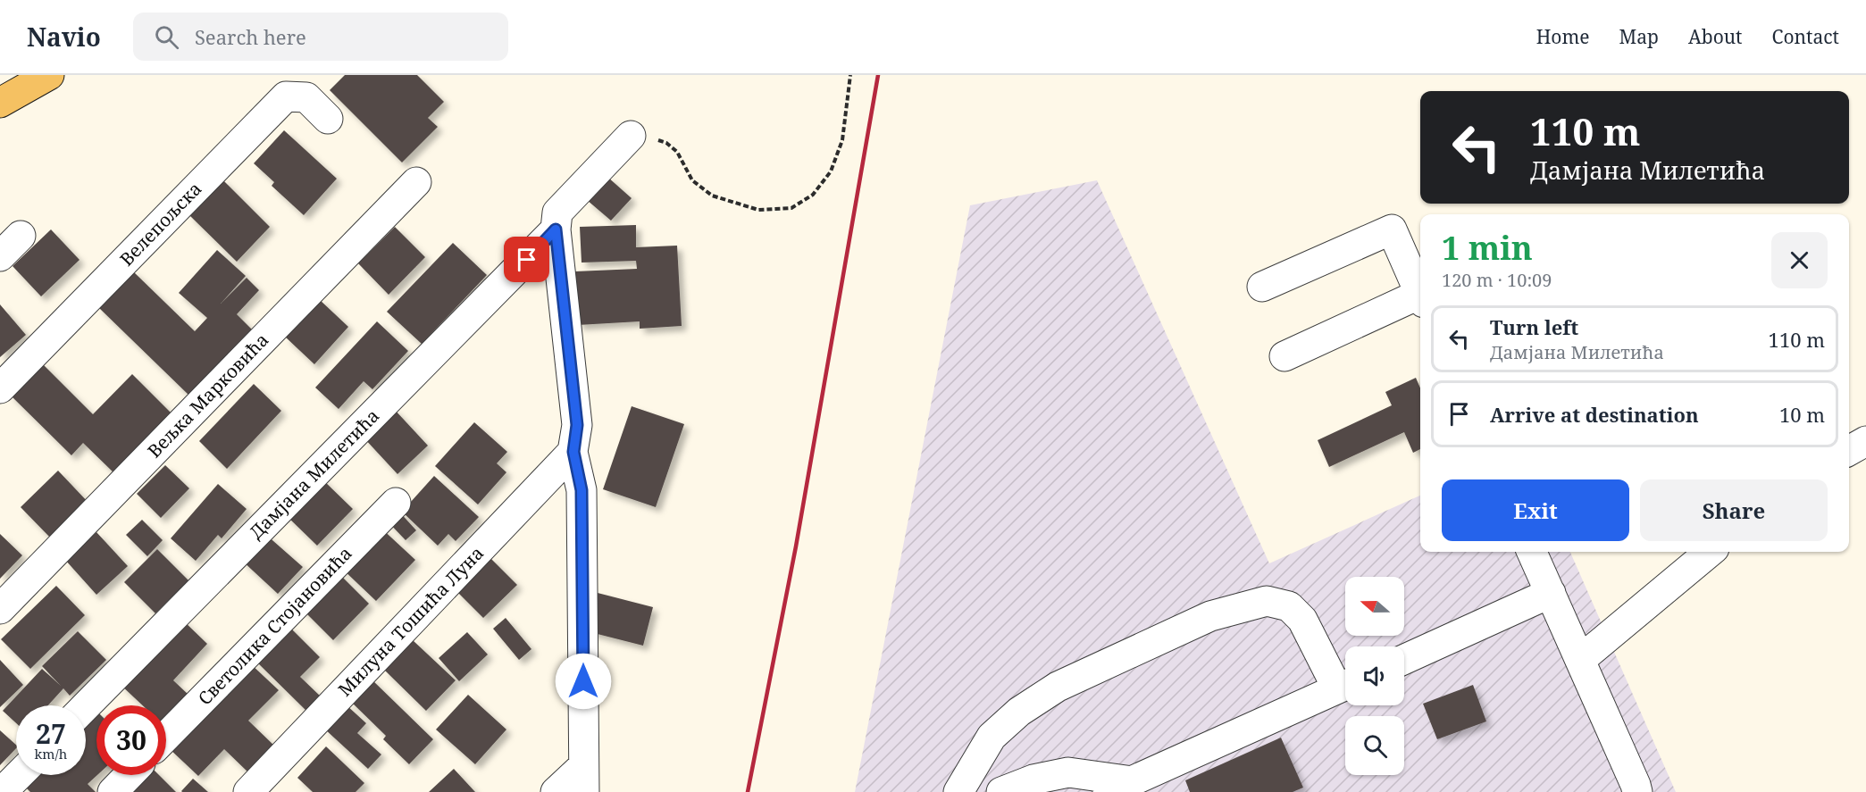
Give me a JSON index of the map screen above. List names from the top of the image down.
{
  "streets": {
    "street": [
      "Велепољска",
      "Вељка Марковића",
      "Дамјана Милетића",
      "Милуна Тошића Луна",
      "Светолика Стојановића"
    ]
  },
  "north": "left",
  "page": {
    "header": "Navio",
    "search": "Search here",
    "nav": [
      "Home",
      "Map",
      "About",
      "Contact"
    ],
    "turn": ["110 m", "Дамјана Милетића"],
    "heading": ["1 min", "120 m · 10:09"],
    "list": [
      {
        "name": "Turn left",
        "note": "Дамјана Милетића",
        "value": "110 m"
      },
      {
        "name": "Arrive at destination",
        "value": "10 m"
      }
    ],
    "buttons": ["Exit", "Share"],
    "speed": "27 km/h",
    "limit": "30"
  }
}
